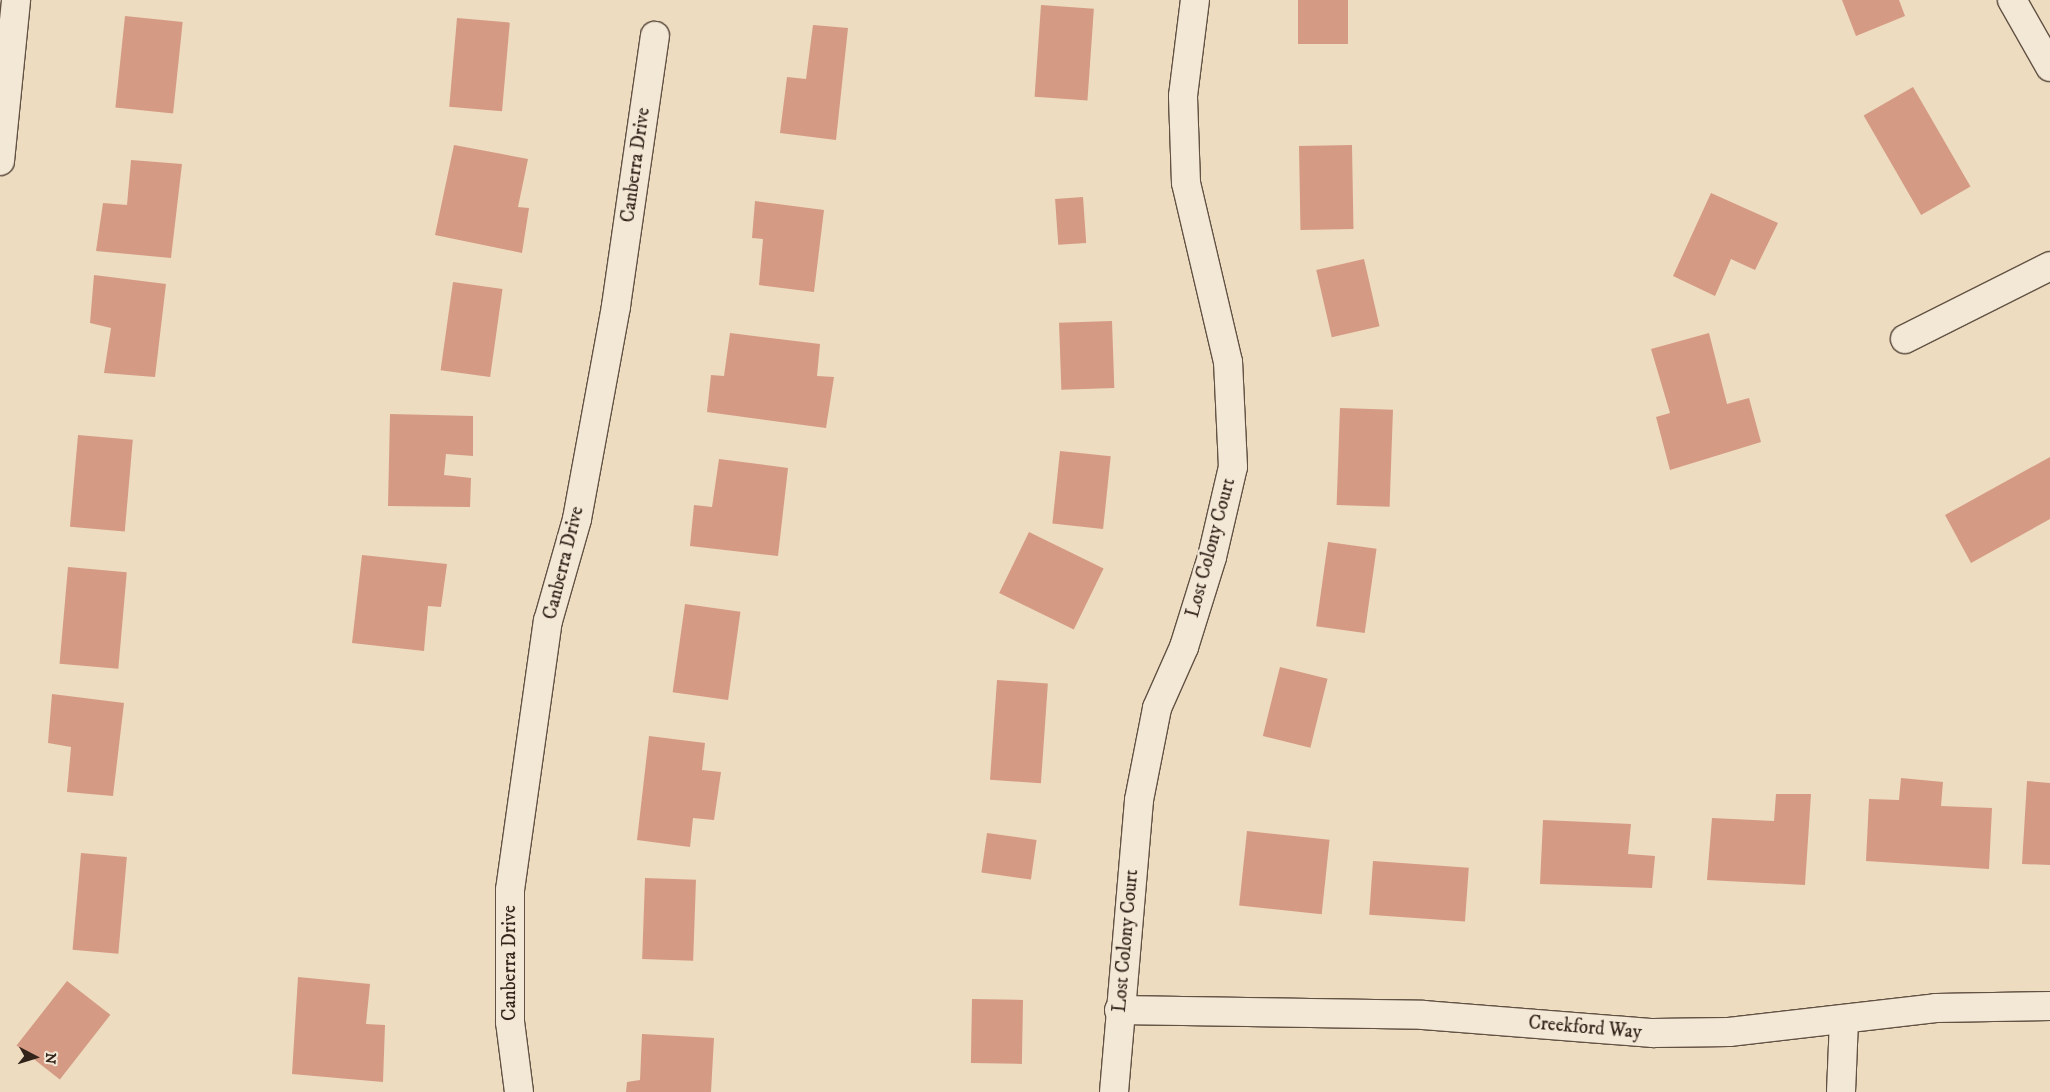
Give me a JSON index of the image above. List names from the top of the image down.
{
  "streets": {
    "street": ["Canberra Drive", "Lost Colony Court", "Creekford Way"]
  },
  "crossings": [
    ["Lost Colony Court", "Creekford Way"]
  ],
  "north": "right"
}
